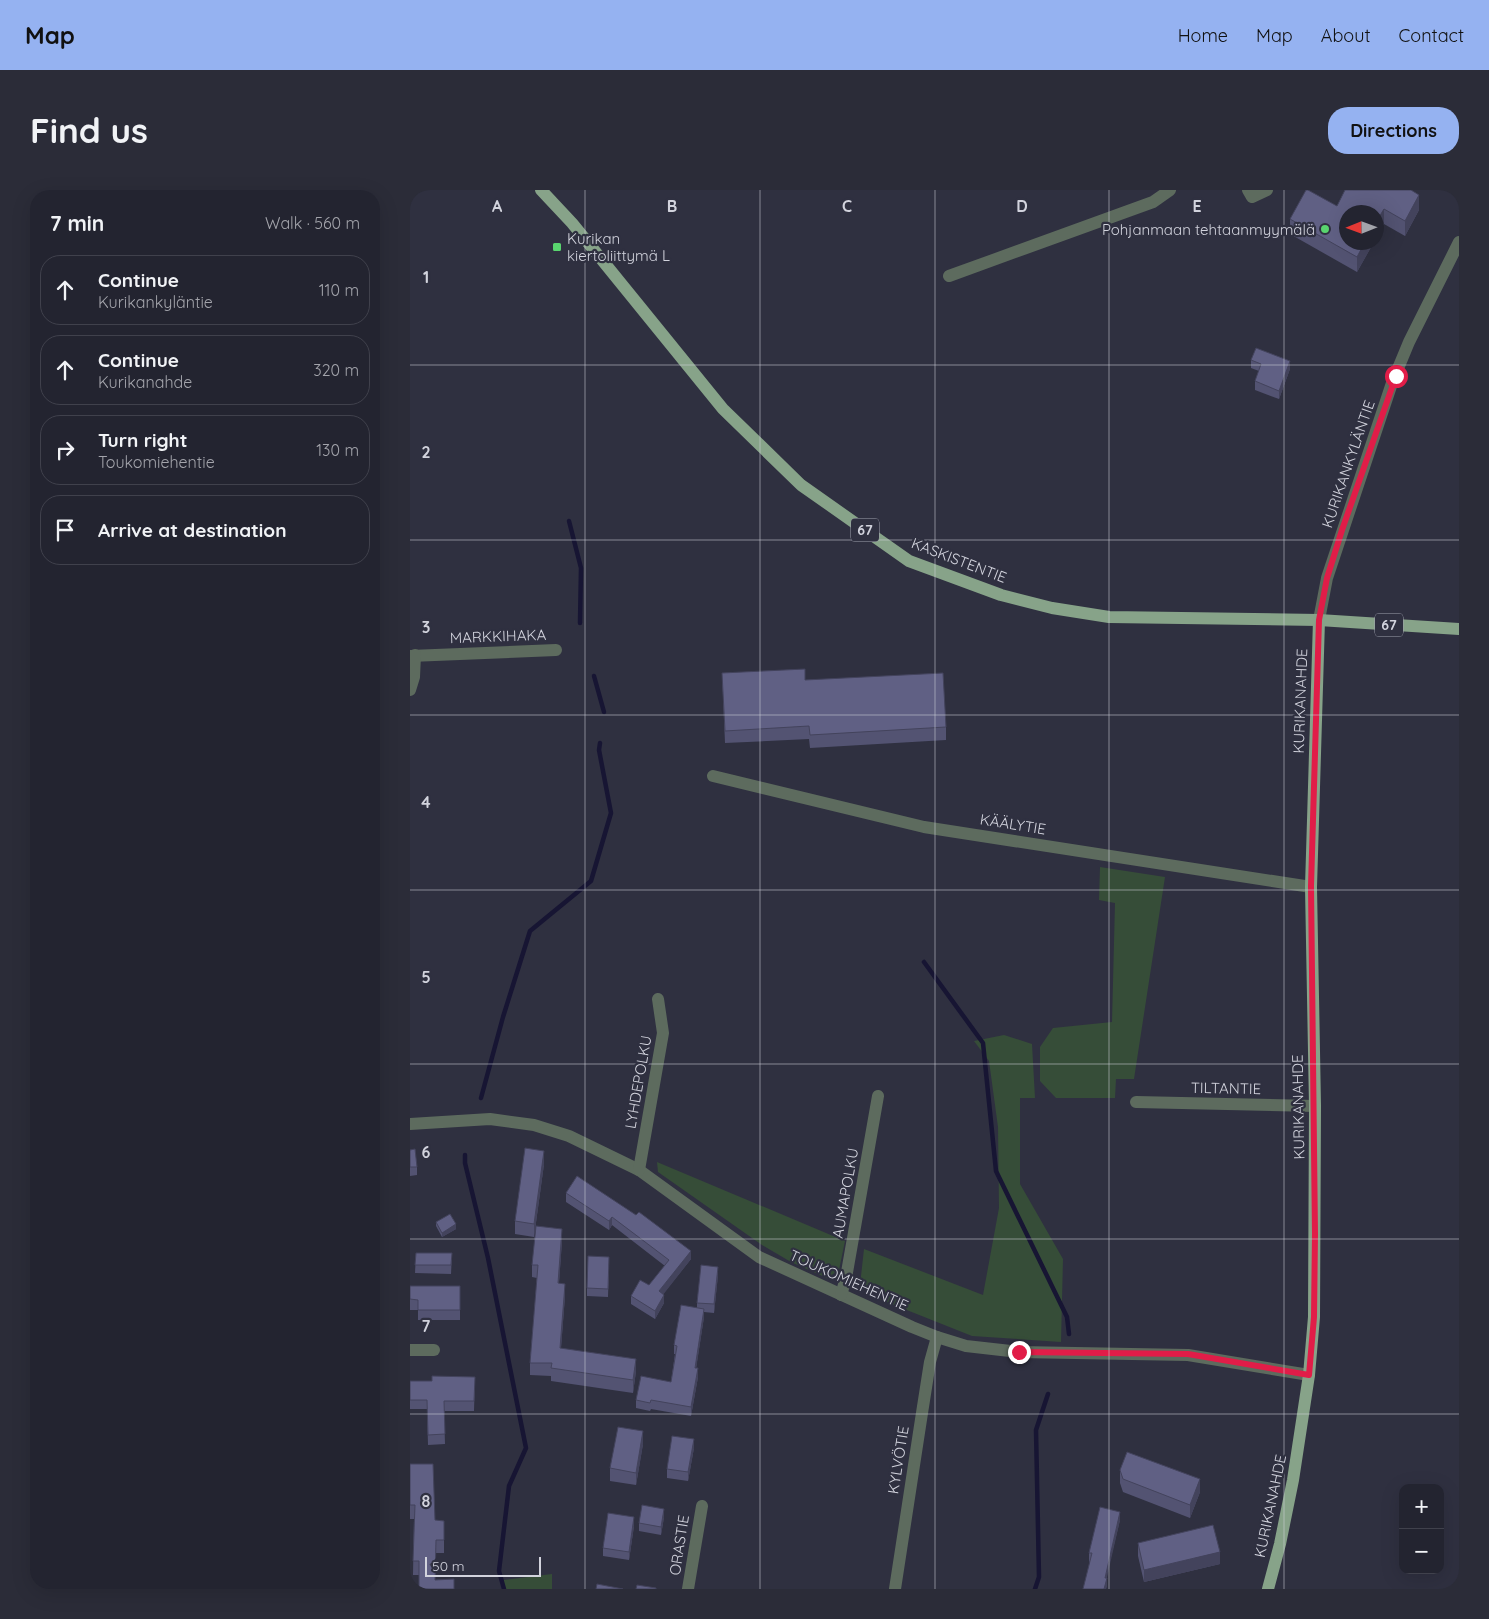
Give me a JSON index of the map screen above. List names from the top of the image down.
{
  "streets": {
    "main road": ["67", "KASKISTENTIE", "KURIKANAHDE"],
    "street": [
      "KURIKANKYLÄNTIE",
      "MARKKIHAKA",
      "KÄÄLYTIE",
      "LYHDEPOLKU",
      "TILTANTIE",
      "AUMAPOLKU",
      "TOUKOMIEHENTIE",
      "KYLVÖTIE",
      "ORASTIE"
    ]
  },
  "crossings": [
    ["KURIKANKYLÄNTIE", "KASKISTENTIE"],
    ["KURIKANKYLÄNTIE", "KURIKANAHDE"],
    ["KASKISTENTIE", "KURIKANAHDE"],
    ["KURIKANAHDE", "KÄÄLYTIE"],
    ["KURIKANAHDE", "TILTANTIE"],
    ["KURIKANAHDE", "TOUKOMIEHENTIE"],
    ["LYHDEPOLKU", "TOUKOMIEHENTIE"],
    ["AUMAPOLKU", "TOUKOMIEHENTIE"],
    ["TOUKOMIEHENTIE", "KYLVÖTIE"]
  ],
  "places": {
    "other": ["Pohjanmaan tehtaanmyymälä"],
    "transit": ["Kurikan kiertoliittymä L"]
  },
  "scale_bar": "50 m",
  "north": "left",
  "page": {
    "header": "Map",
    "nav": [
      "Home",
      "Map",
      "About",
      "Contact"
    ],
    "buttons": "Directions",
    "title": "Find us",
    "heading": ["7 min", "Walk · 560 m"],
    "list": [
      ["Continue", "Kurikankyläntie", "110 m"],
      ["Continue", "Kurikanahde", "320 m"],
      ["Turn right", "Toukomiehentie", "130 m"],
      "Arrive at destination"
    ],
    "map_buttons": ["+", "−"],
    "scale": "50 m"
  },
  "grid": {
    "columns": [
      "A",
      "B",
      "C",
      "D",
      "E"
    ],
    "rows": [
      "1",
      "2",
      "3",
      "4",
      "5",
      "6",
      "7",
      "8"
    ]
  }
}
